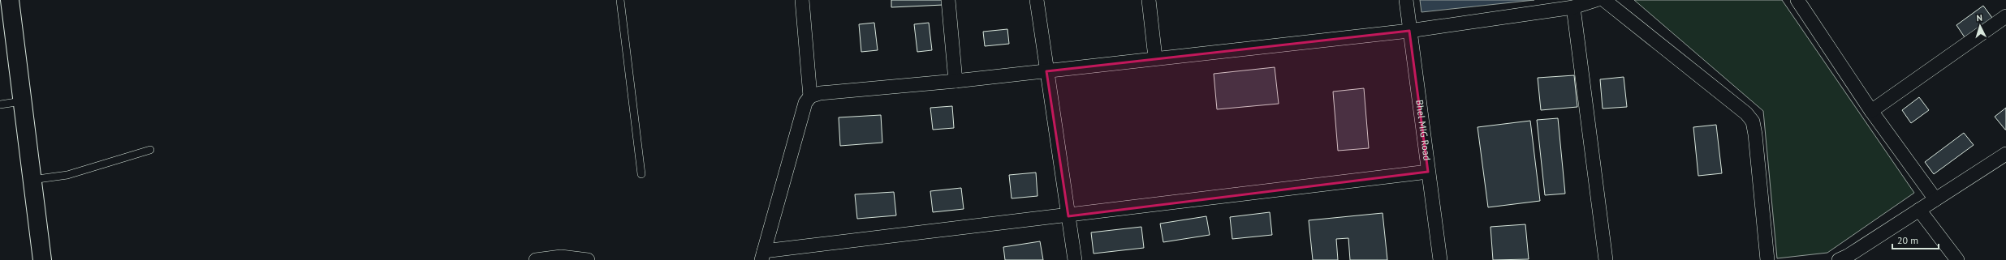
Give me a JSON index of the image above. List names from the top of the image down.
{
  "streets": {
    "street": ["Bhel MIG Road"]
  },
  "scale_bar": "20 m",
  "north": "top"
}
